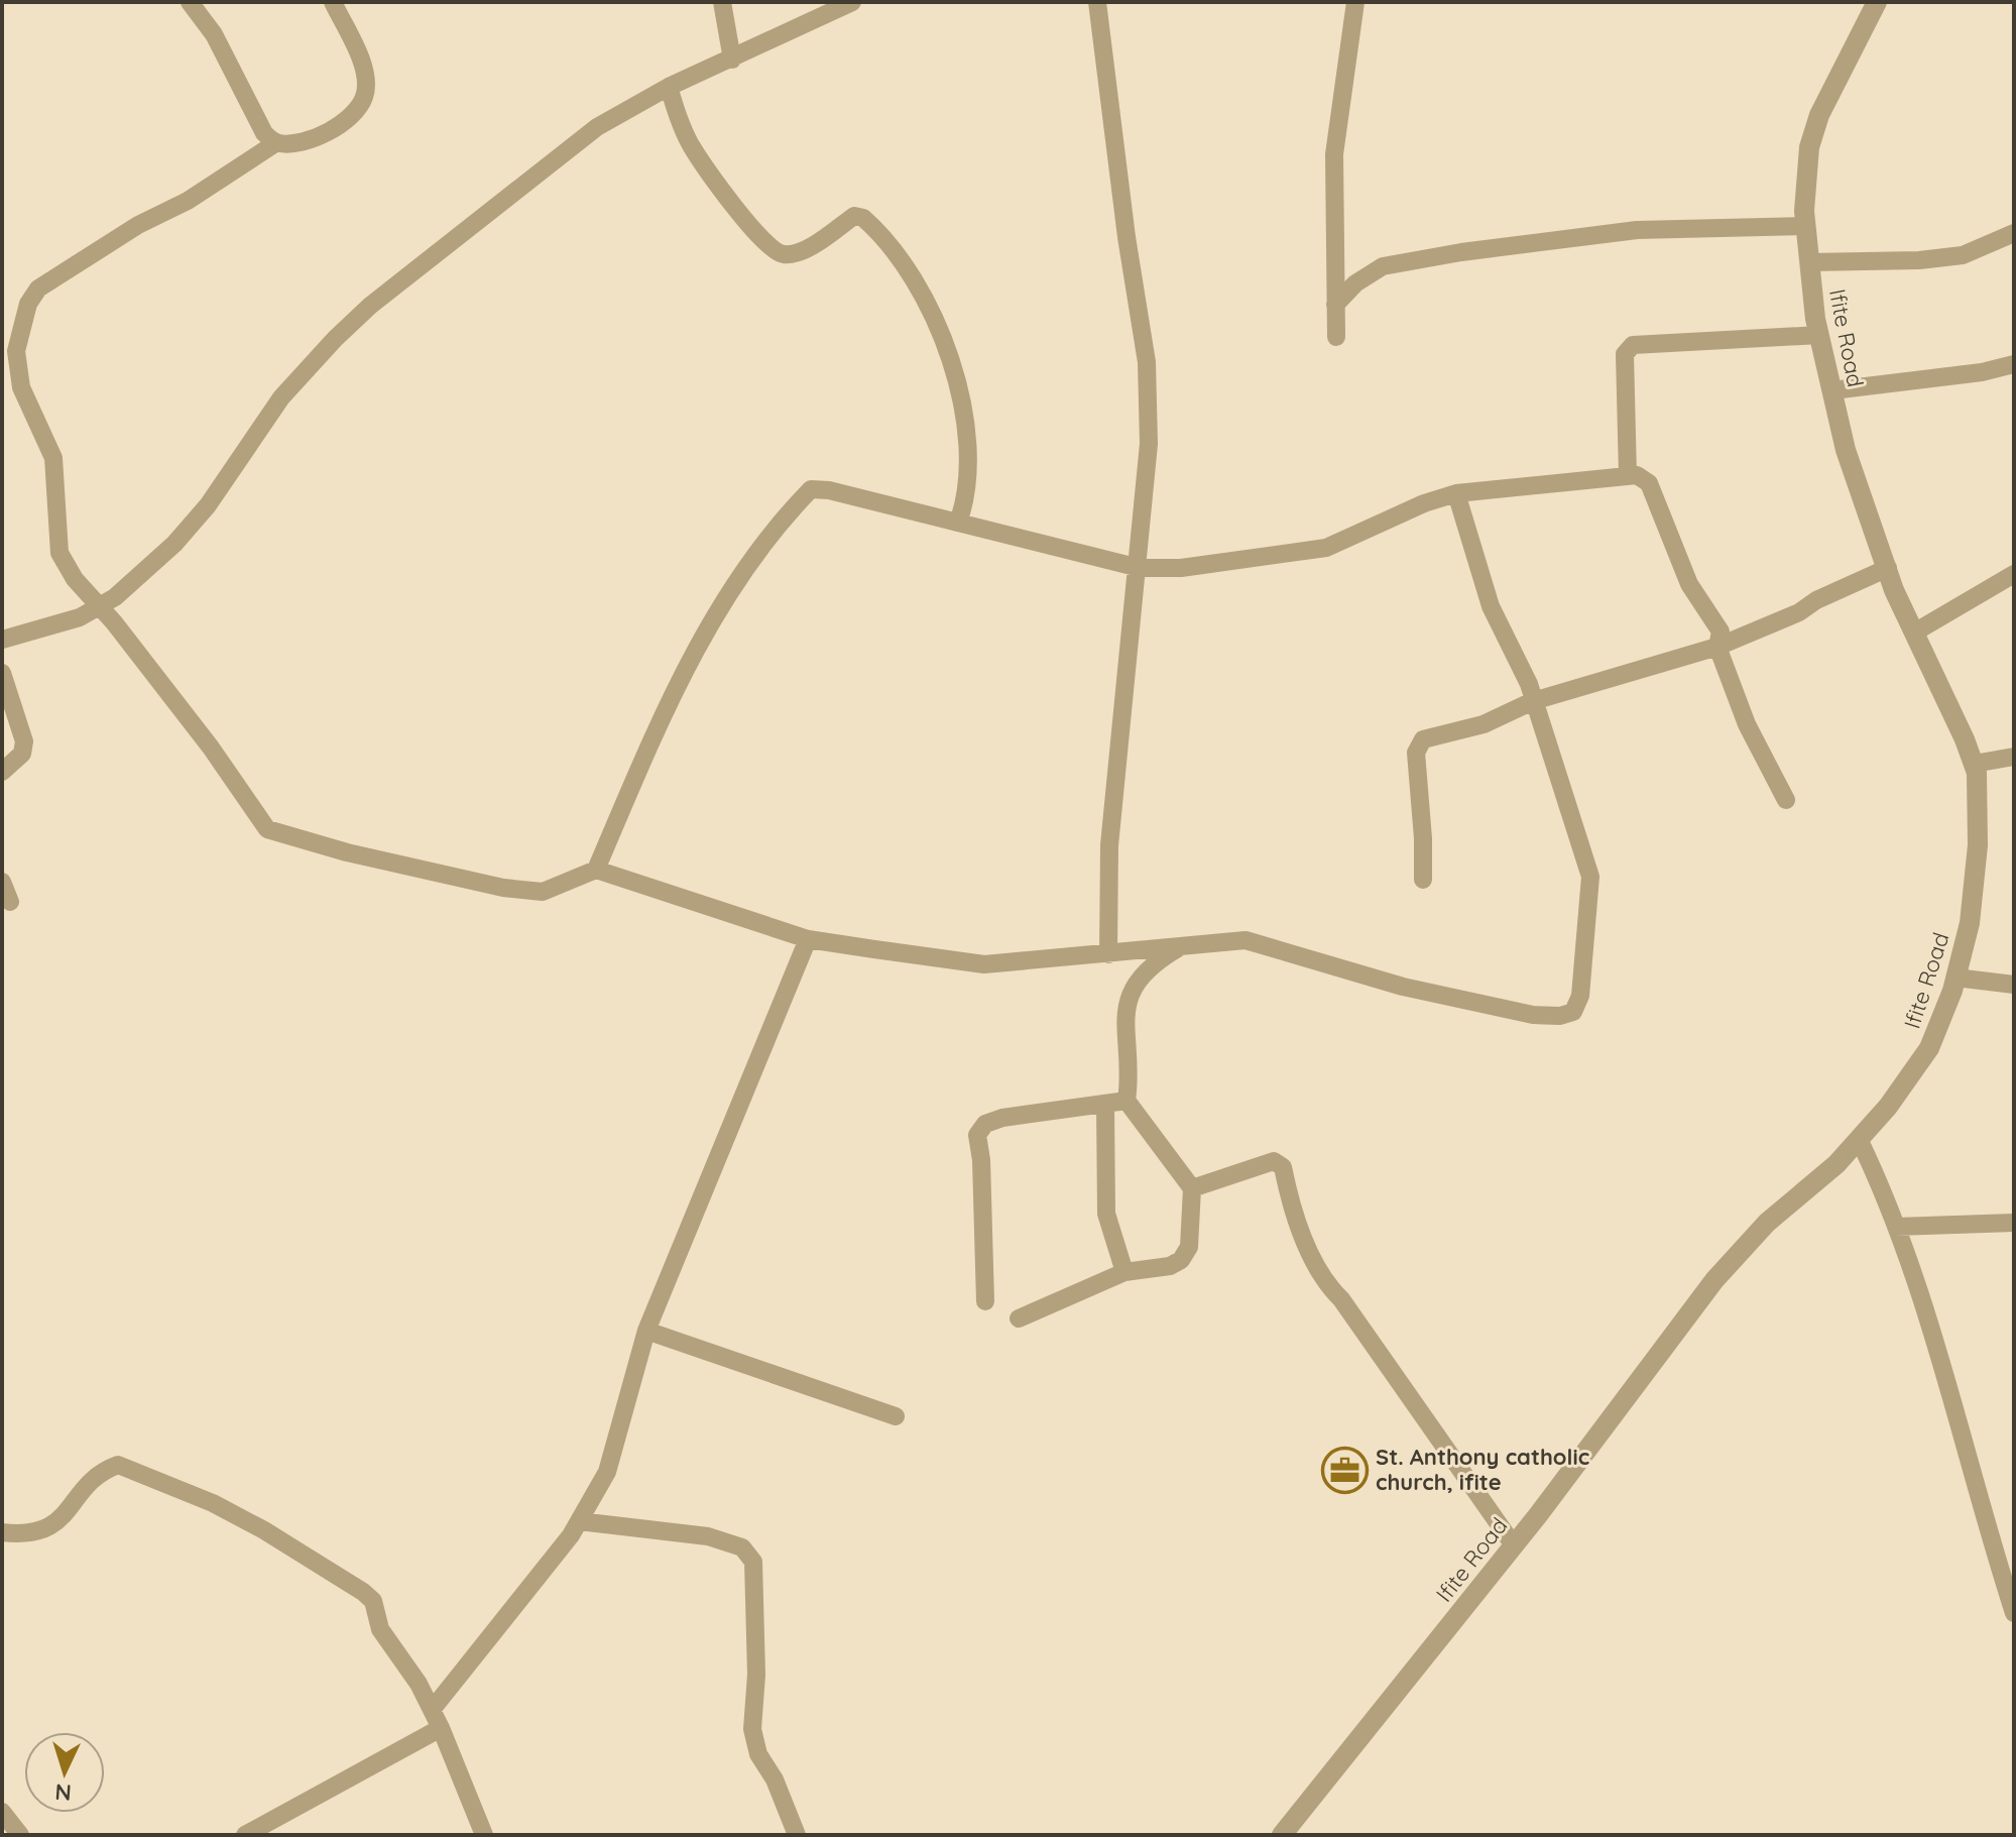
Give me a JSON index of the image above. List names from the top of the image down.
{
  "streets": {
    "street": ["Ifite Road"]
  },
  "places": {
    "office": ["St. Anthony catholic church, ifite"]
  },
  "north": "bottom"
}
